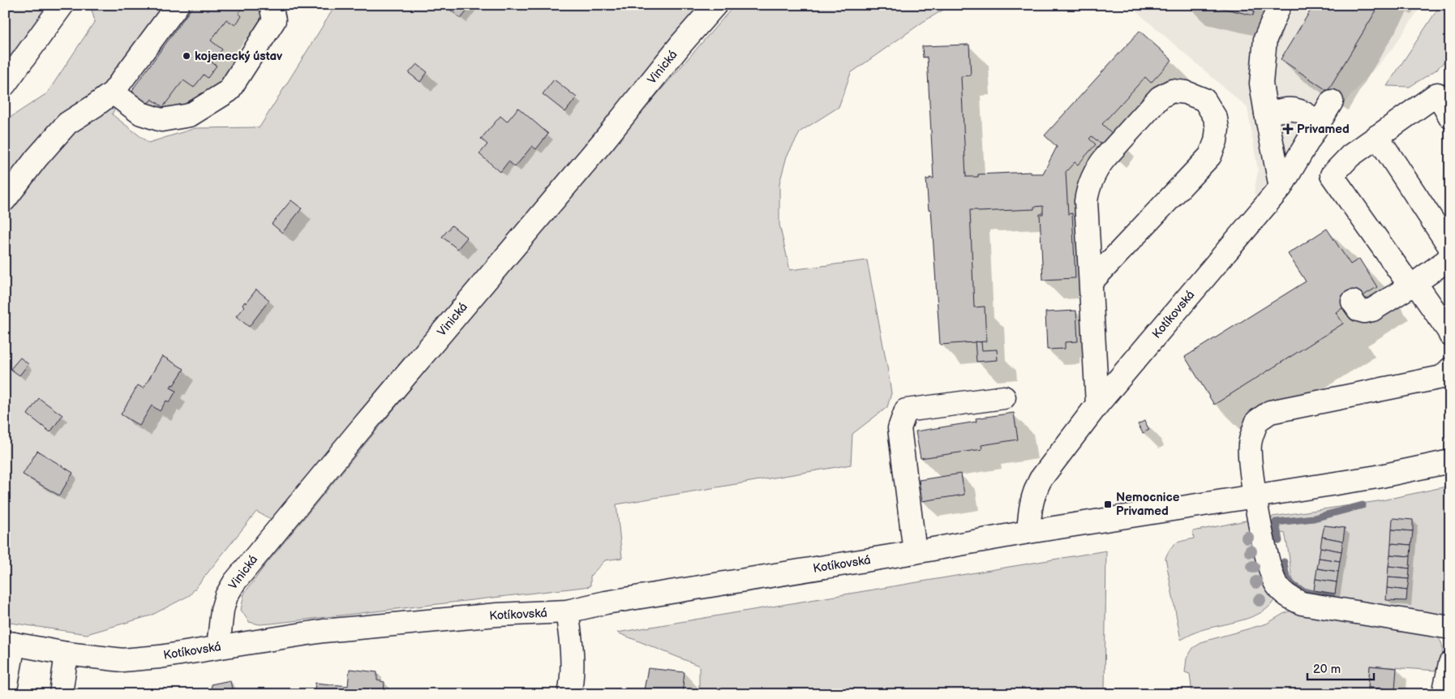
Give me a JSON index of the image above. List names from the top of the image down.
{
  "streets": {
    "street": ["Vinická", "Kotíkovská"]
  },
  "crossings": [
    ["Vinická", "Kotíkovská"]
  ],
  "places": {
    "other": ["kojenecký ústav"],
    "health": ["Privamed"],
    "transit": ["Nemocnice Privamed"]
  },
  "scale_bar": "20 m"
}
